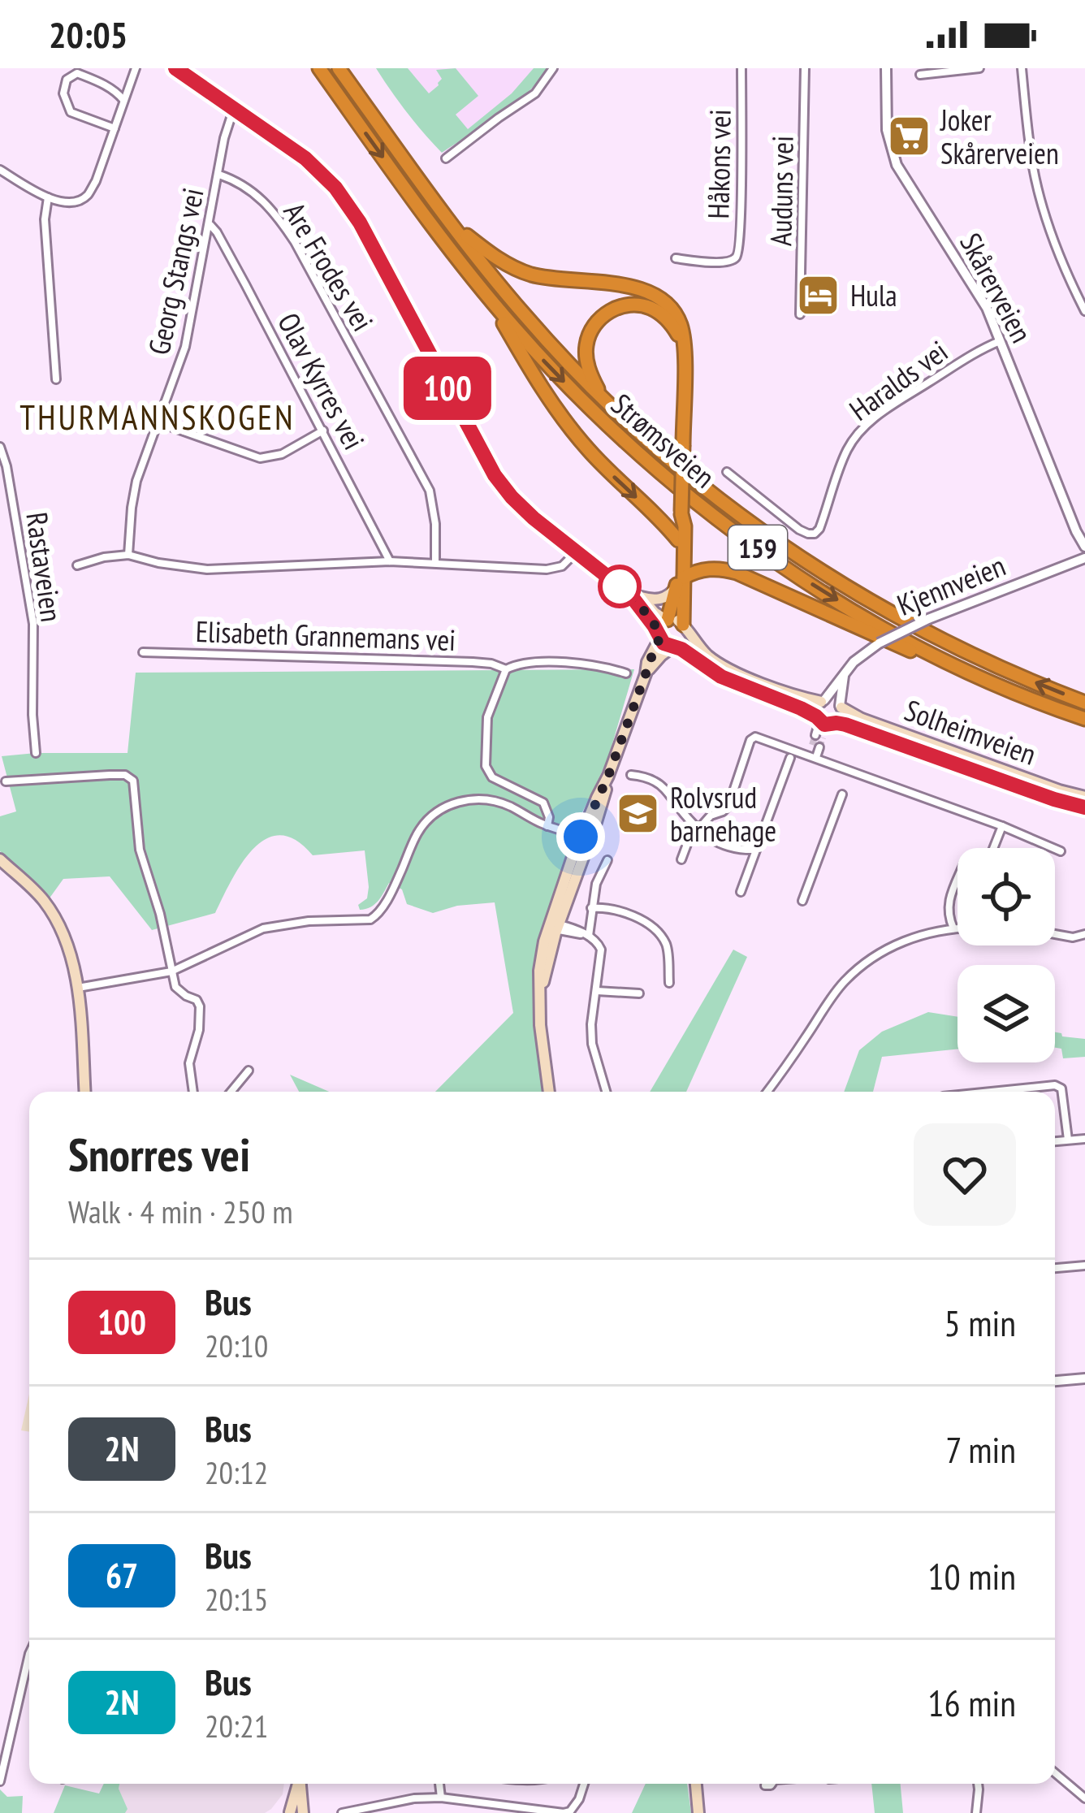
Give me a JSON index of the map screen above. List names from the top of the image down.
{
  "streets": {
    "highway": ["Strømsveien", "159"],
    "main road": ["Solheimveien"],
    "street": [
      "Håkons vei",
      "Auduns vei",
      "Are Frodes vei",
      "Georg Stangs vei",
      "Skårerveien",
      "Haralds vei",
      "Olav Kyrres vei",
      "Rastaveien",
      "Kjennveien",
      "Elisabeth Grannemans vei"
    ]
  },
  "crossings": [
    ["Are Frodes vei", "Georg Stangs vei"],
    ["Georg Stangs vei", "Olav Kyrres vei"],
    ["Skårerveien", "Haralds vei"],
    ["Skårerveien", "Kjennveien"],
    ["Kjennveien", "Solheimveien"]
  ],
  "districts": ["THURMANNSKOGEN"],
  "places": {
    "supermarket": ["Joker Skårerveien"],
    "hotel": ["Hula"],
    "school or university": ["Rolvsrud barnehage"]
  },
  "lines": ["bus line 100"],
  "page": {
    "status": "20:05",
    "on_map": "100",
    "heading": ["Snorres vei", "Walk · 4 min · 250 m"],
    "list": [
      {
        "mark": "100",
        "name": "Bus",
        "note": "20:10",
        "value": "5 min"
      },
      {
        "mark": "2N",
        "name": "Bus",
        "note": "20:12",
        "value": "7 min"
      },
      {
        "mark": "67",
        "name": "Bus",
        "note": "20:15",
        "value": "10 min"
      },
      {
        "mark": "2N",
        "name": "Bus",
        "note": "20:21",
        "value": "16 min"
      }
    ]
  }
}
